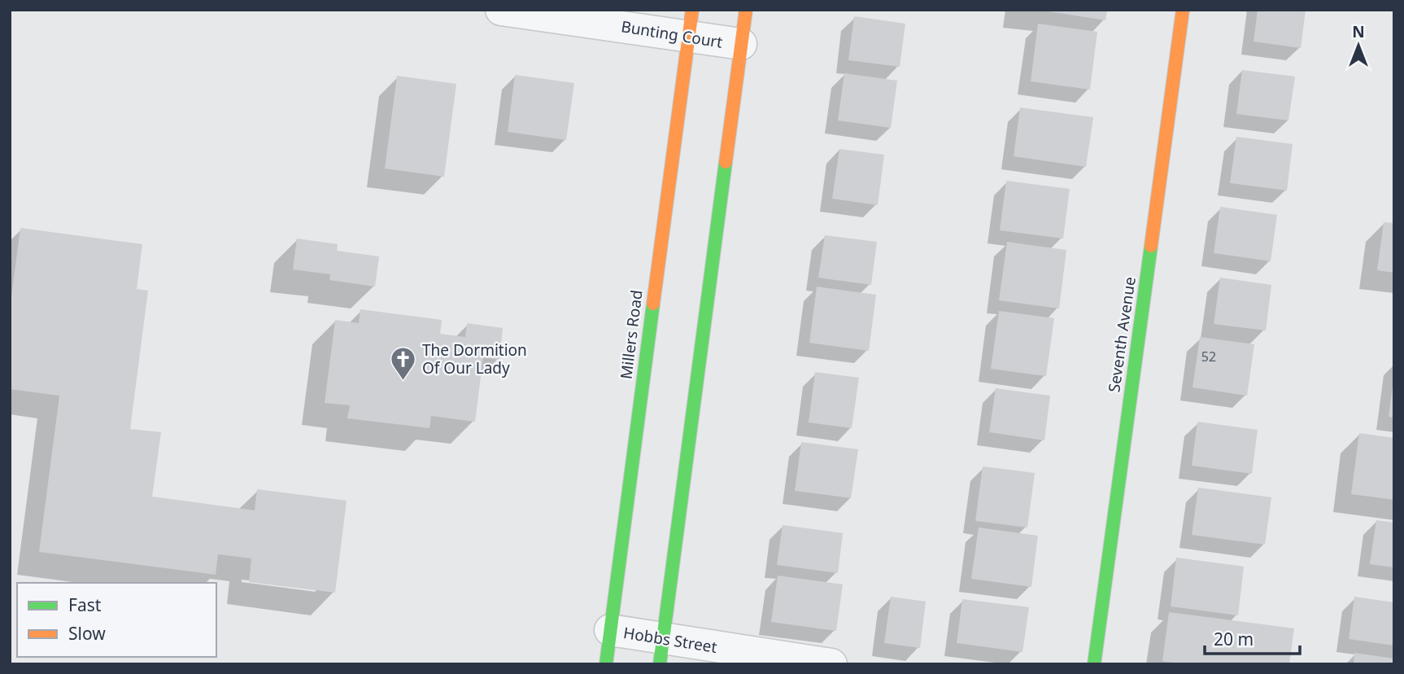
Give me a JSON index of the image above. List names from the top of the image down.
{
  "streets": {
    "main road": ["Millers Road", "Seventh Avenue"],
    "street": ["Bunting Court", "Hobbs Street"]
  },
  "crossings": [
    ["Bunting Court", "Millers Road"],
    ["Millers Road", "Hobbs Street"]
  ],
  "places": {
    "church": ["The Dormition Of Our Lady"]
  },
  "house_numbers": ["52"],
  "legend": ["Fast", "Slow"],
  "scale_bar": "20 m",
  "north": "top"
}
